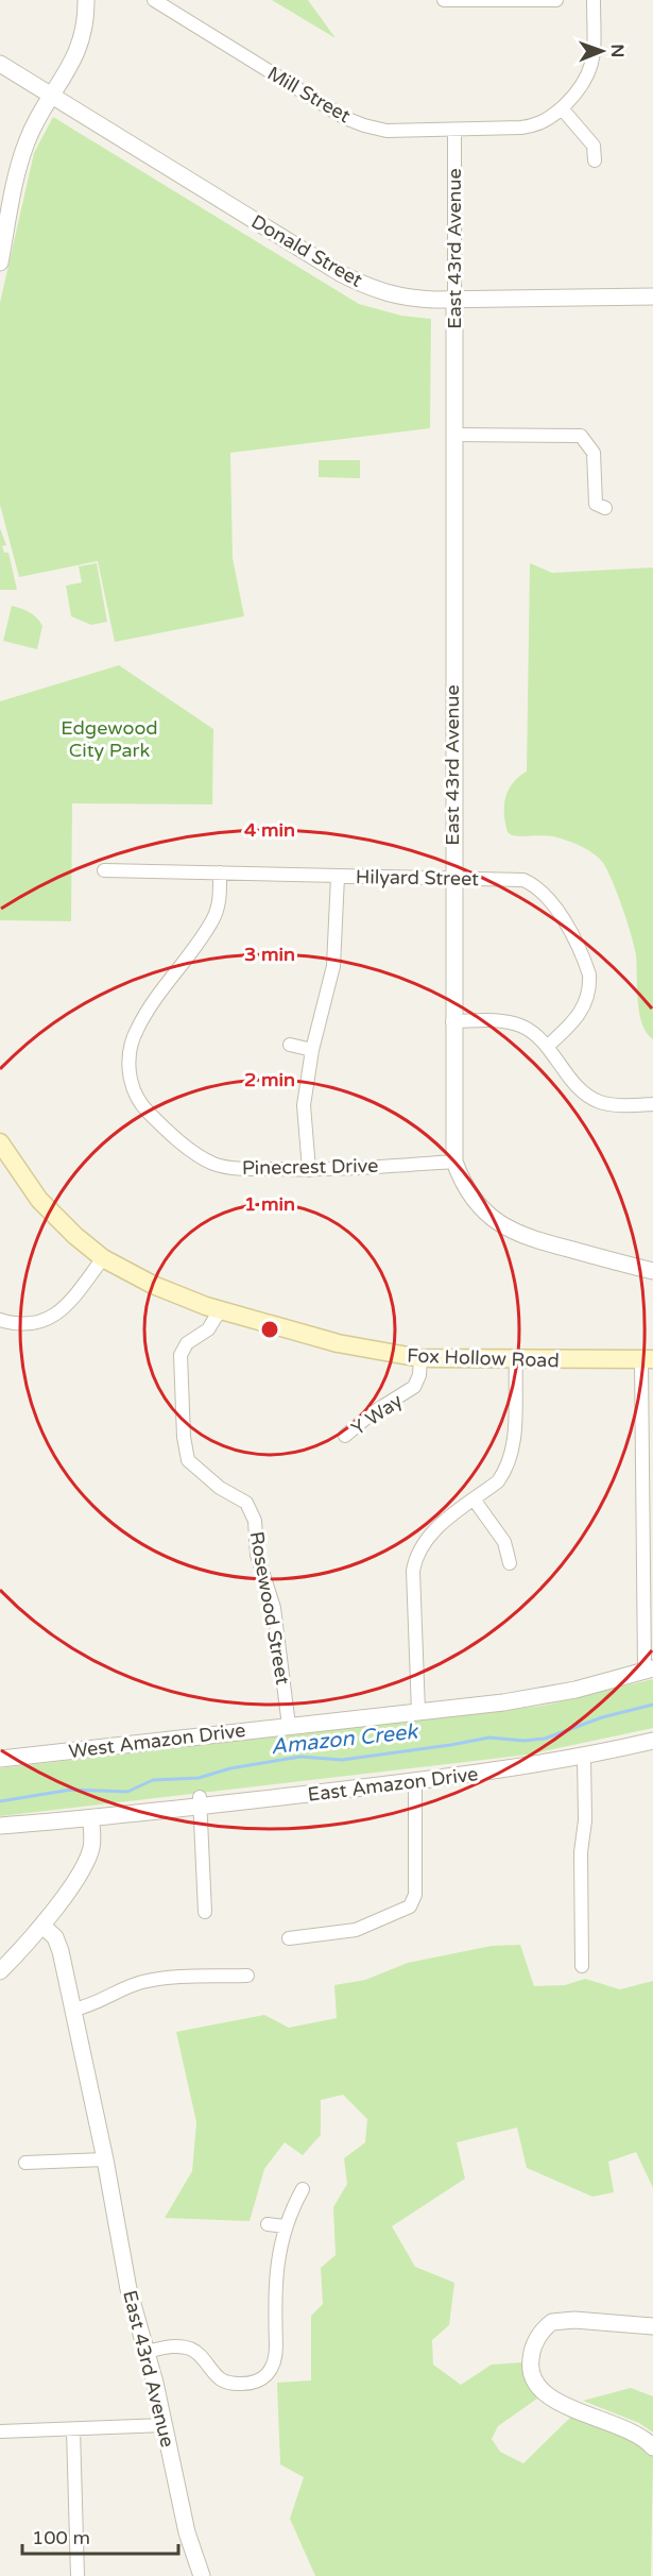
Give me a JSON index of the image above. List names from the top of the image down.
{
  "streets": {
    "main road": ["Fox Hollow Road"],
    "street": [
      "Mill Street",
      "East 43rd Avenue",
      "Donald Street",
      "Hilyard Street",
      "Pinecrest Drive",
      "Y Way",
      "Rosewood Street",
      "West Amazon Drive",
      "East Amazon Drive"
    ]
  },
  "crossings": [
    ["Mill Street", "East 43rd Avenue"],
    ["East 43rd Avenue", "Donald Street"],
    ["East 43rd Avenue", "Hilyard Street"],
    ["East 43rd Avenue", "Pinecrest Drive"],
    ["Hilyard Street", "Pinecrest Drive"],
    ["Fox Hollow Road", "Y Way"],
    ["Fox Hollow Road", "Rosewood Street"],
    ["Rosewood Street", "West Amazon Drive"]
  ],
  "water": ["Amazon Creek"],
  "parks": ["Edgewood City Park"],
  "scale_bar": "100 m",
  "north": "right",
  "rings": [
    "4 min",
    "3 min",
    "2 min",
    "1 min"
  ]
}
